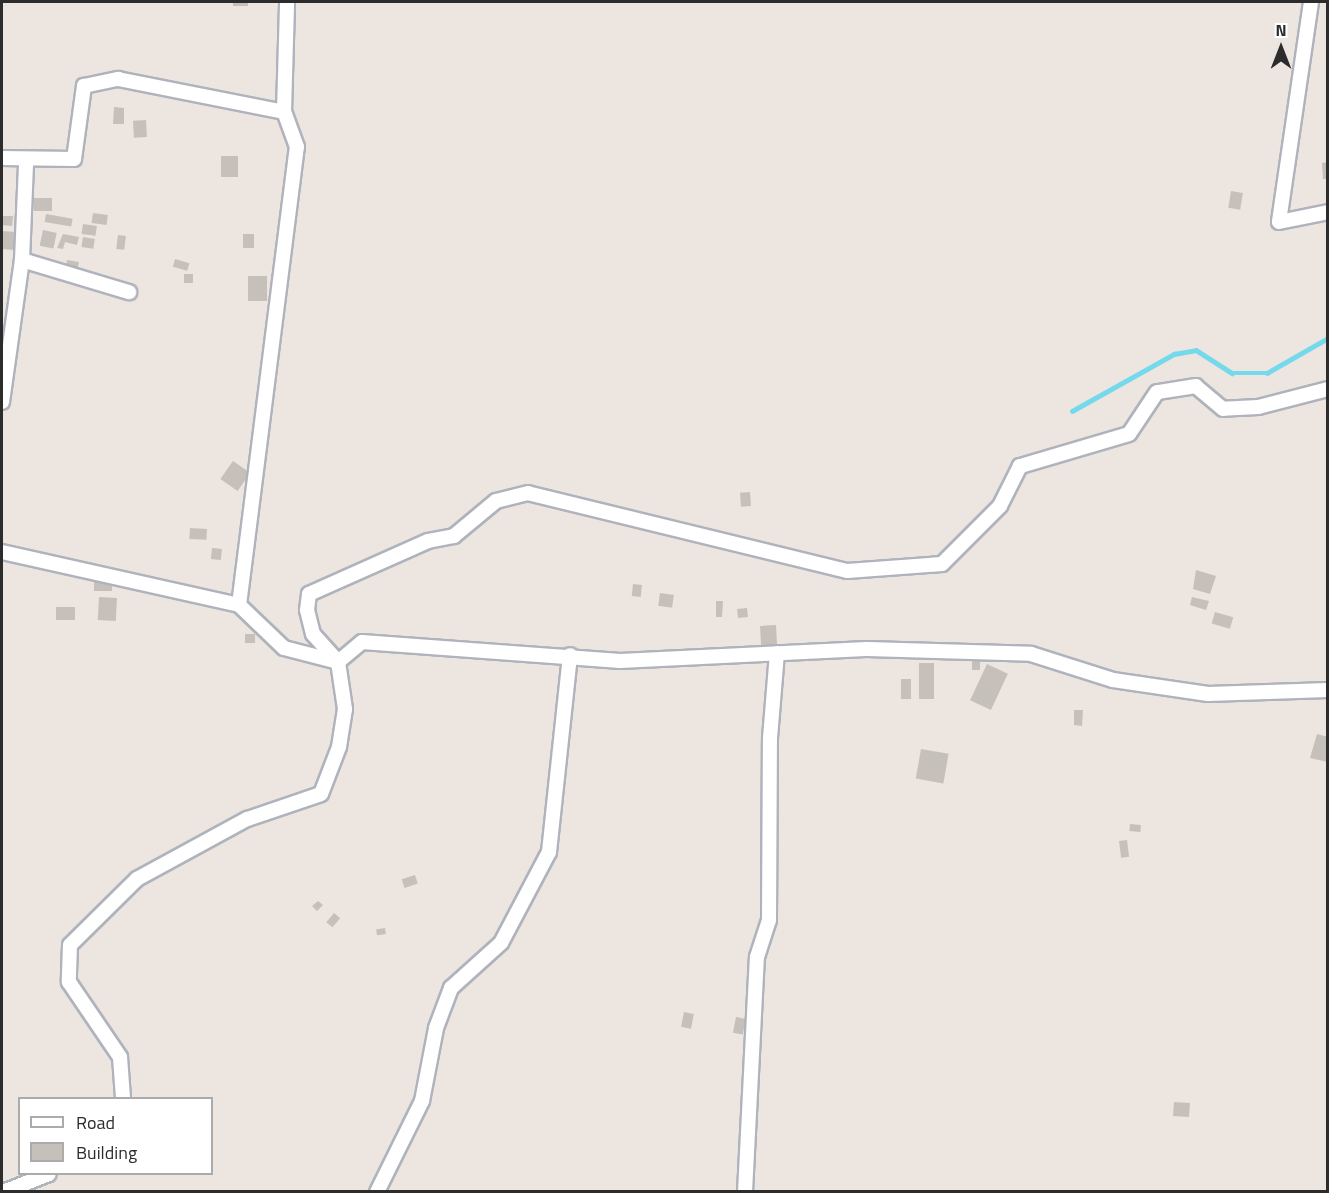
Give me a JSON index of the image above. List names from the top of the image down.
{
  "legend": ["Road", "Building"],
  "north": "top"
}
